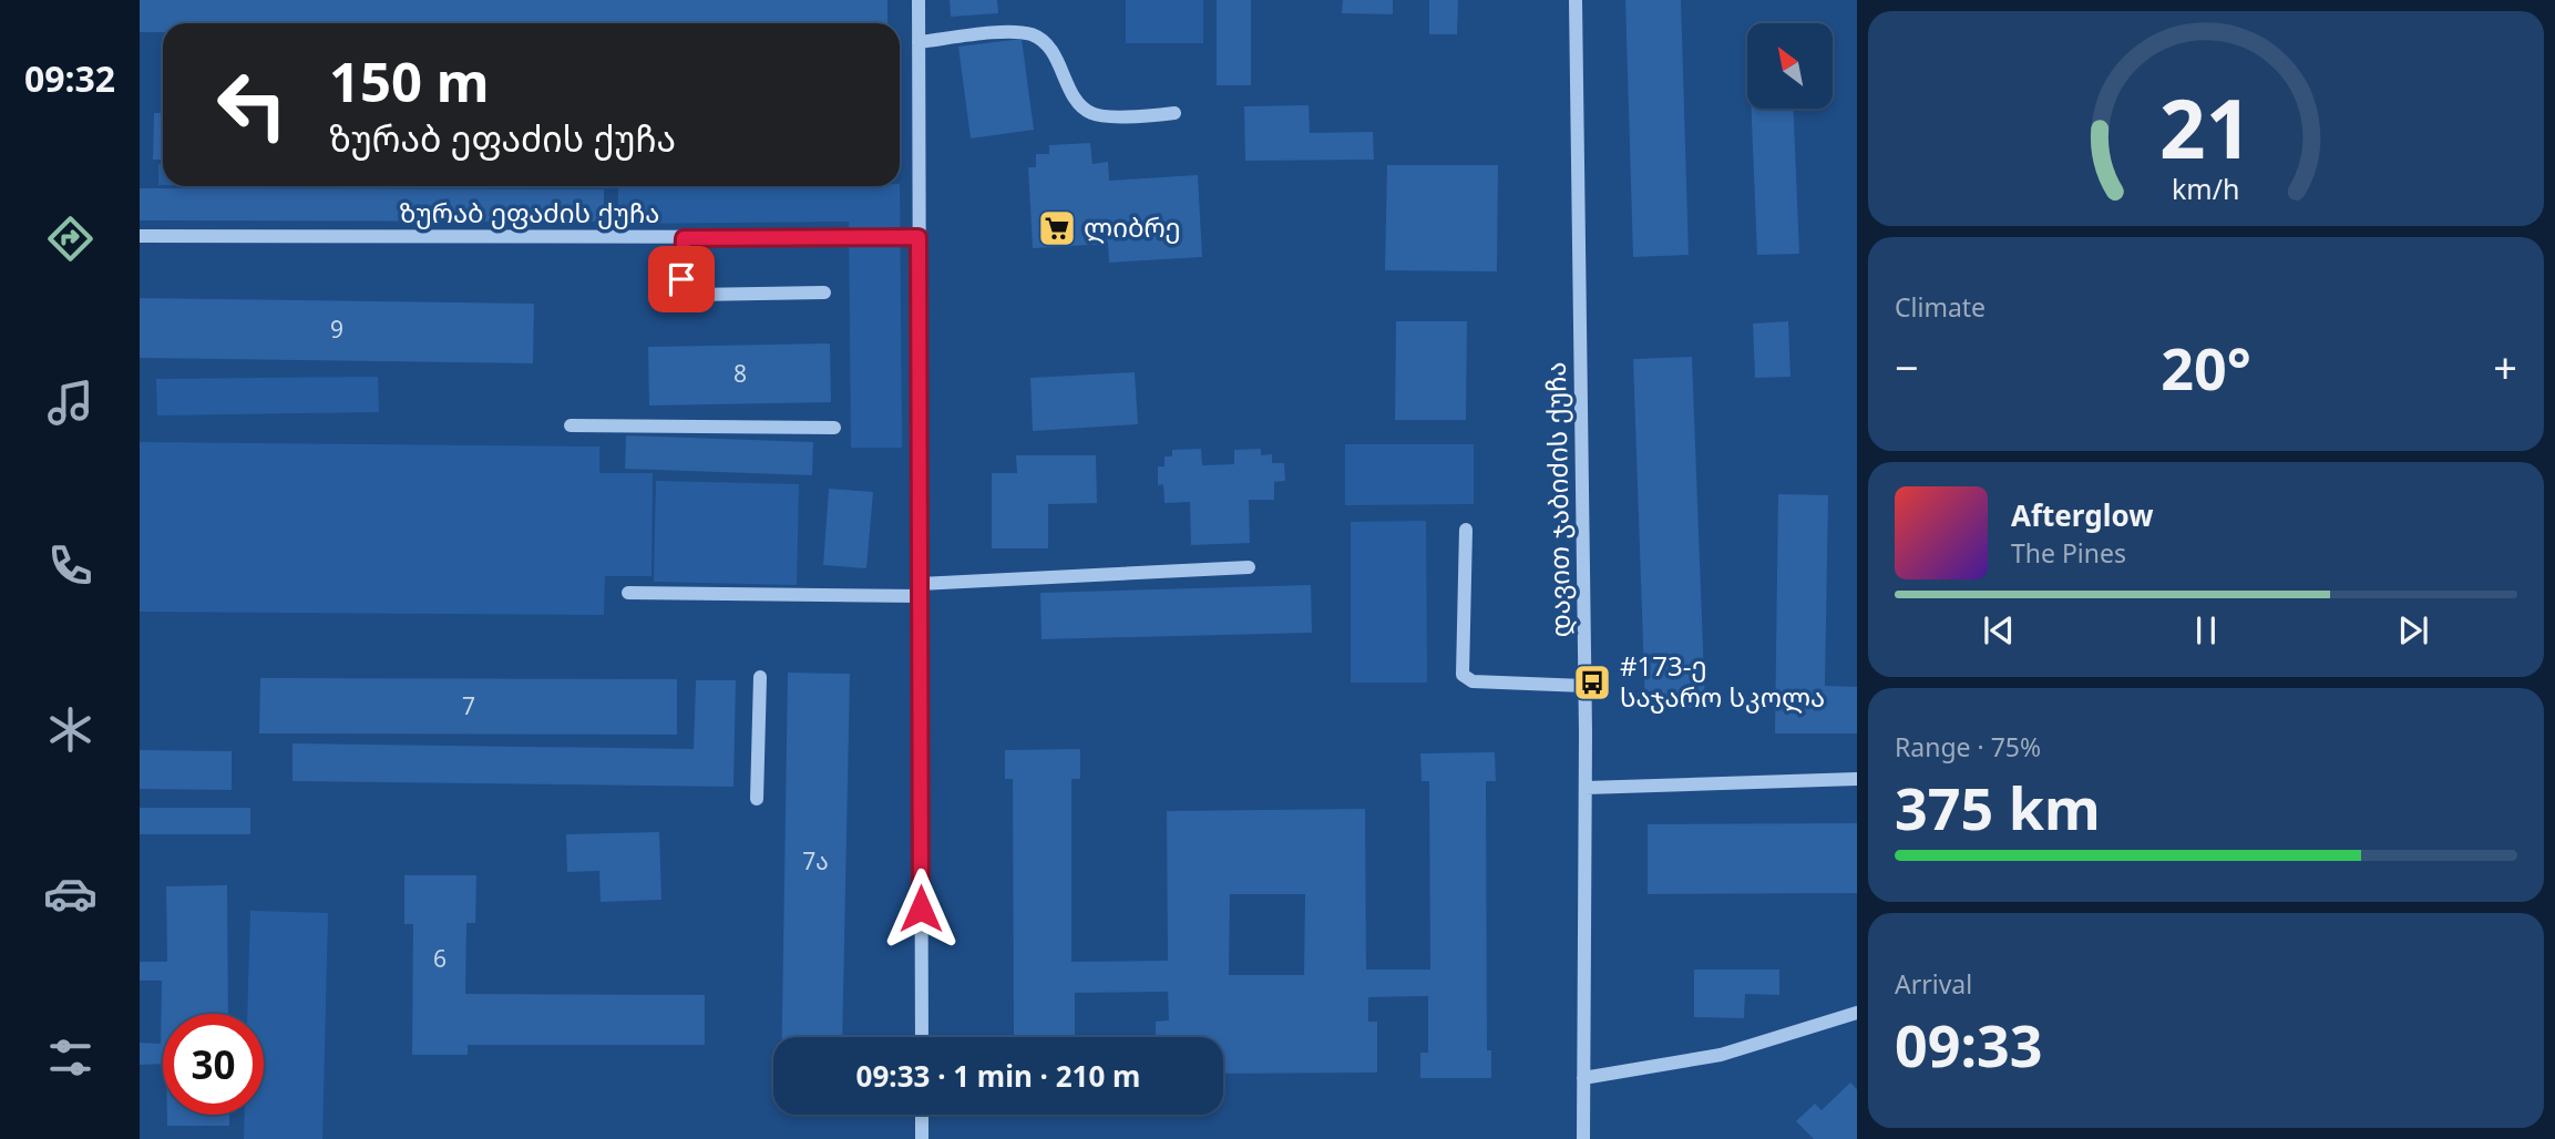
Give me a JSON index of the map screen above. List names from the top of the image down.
{
  "streets": {
    "street": ["ზურაბ ეფაძის ქუჩა", "დავით ჯაბიძის ქუჩა"]
  },
  "places": {
    "supermarket": ["ლიბრე"],
    "bus stop": ["#173-ე საჯარო სკოლა"]
  },
  "house_numbers": [
    "9",
    "8",
    "7",
    "7ა",
    "6"
  ],
  "north": "top left",
  "page": {
    "tabs": "09:32",
    "turn": ["150 m", "ზურაბ ეფაძის ქუჩა"],
    "tile": [
      "Climate",
      ["Range · 75%", "375 km"],
      ["Arrival", "09:33"]
    ],
    "heat": ["−", "20°", "+"],
    "song": ["Afterglow", "The Pines"],
    "limit": "30",
    "trip": "09:33 · 1 min · 210 m",
    "gauge": ["21", "km/h"]
  }
}
